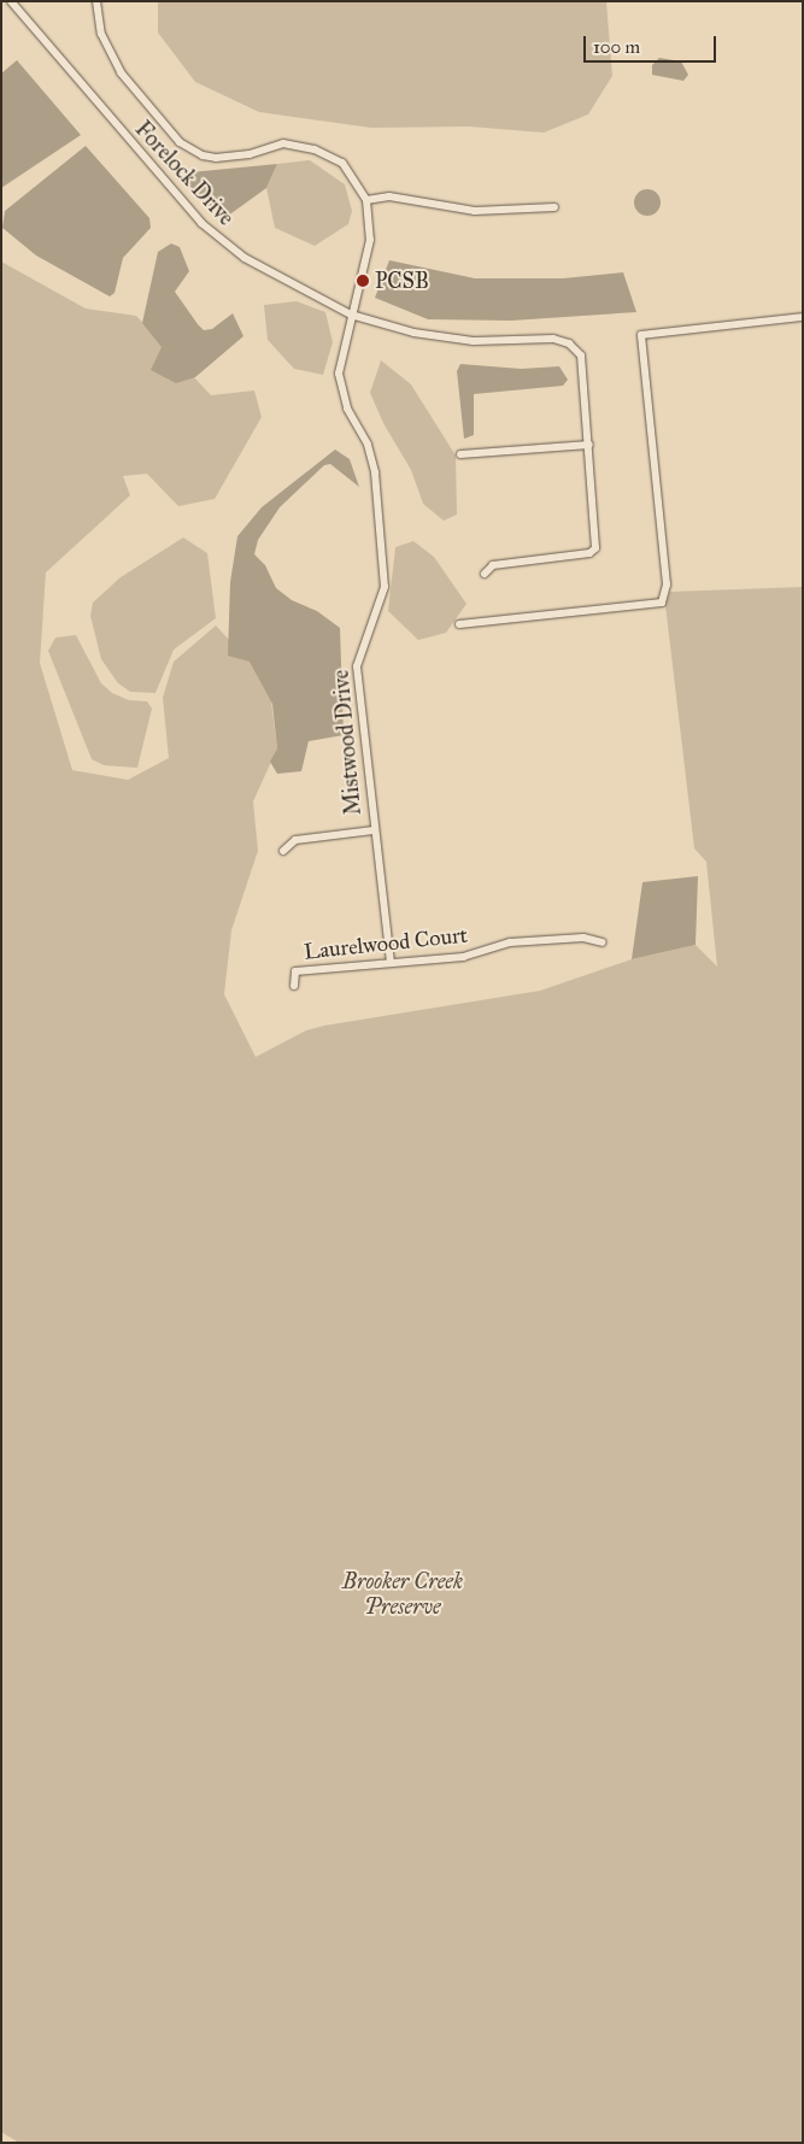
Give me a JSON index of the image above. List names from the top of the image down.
{
  "streets": {
    "street": ["Forelock Drive", "Mistwood Drive", "Laurelwood Court"]
  },
  "crossings": [
    ["Forelock Drive", "Mistwood Drive"],
    ["Mistwood Drive", "Laurelwood Court"]
  ],
  "parks": ["Brooker Creek Preserve"],
  "places": ["PCSB"],
  "scale_bar": "100 m"
}
